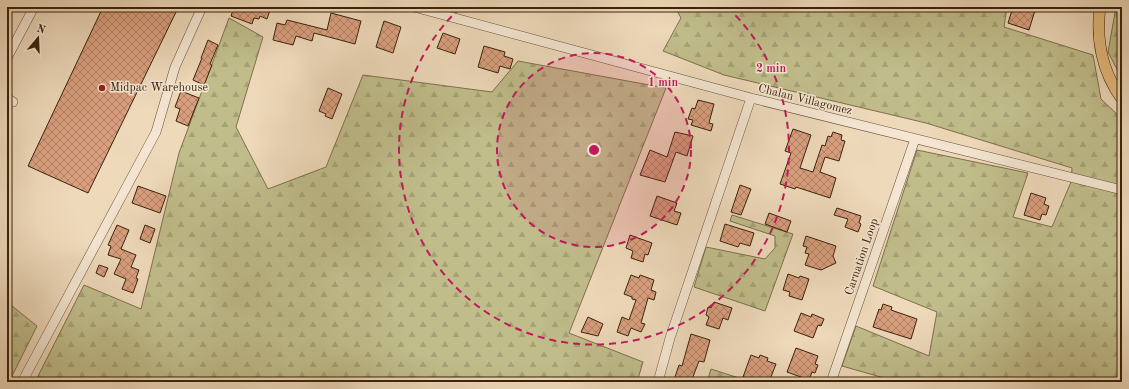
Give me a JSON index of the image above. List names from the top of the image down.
{
  "streets": {
    "street": ["Chalan Villagomez", "Carnation Loop"]
  },
  "crossings": [
    ["Chalan Villagomez", "Carnation Loop"]
  ],
  "places": ["Midpac Warehouse"],
  "north": "top",
  "rings": ["2 min", "1 min"]
}
